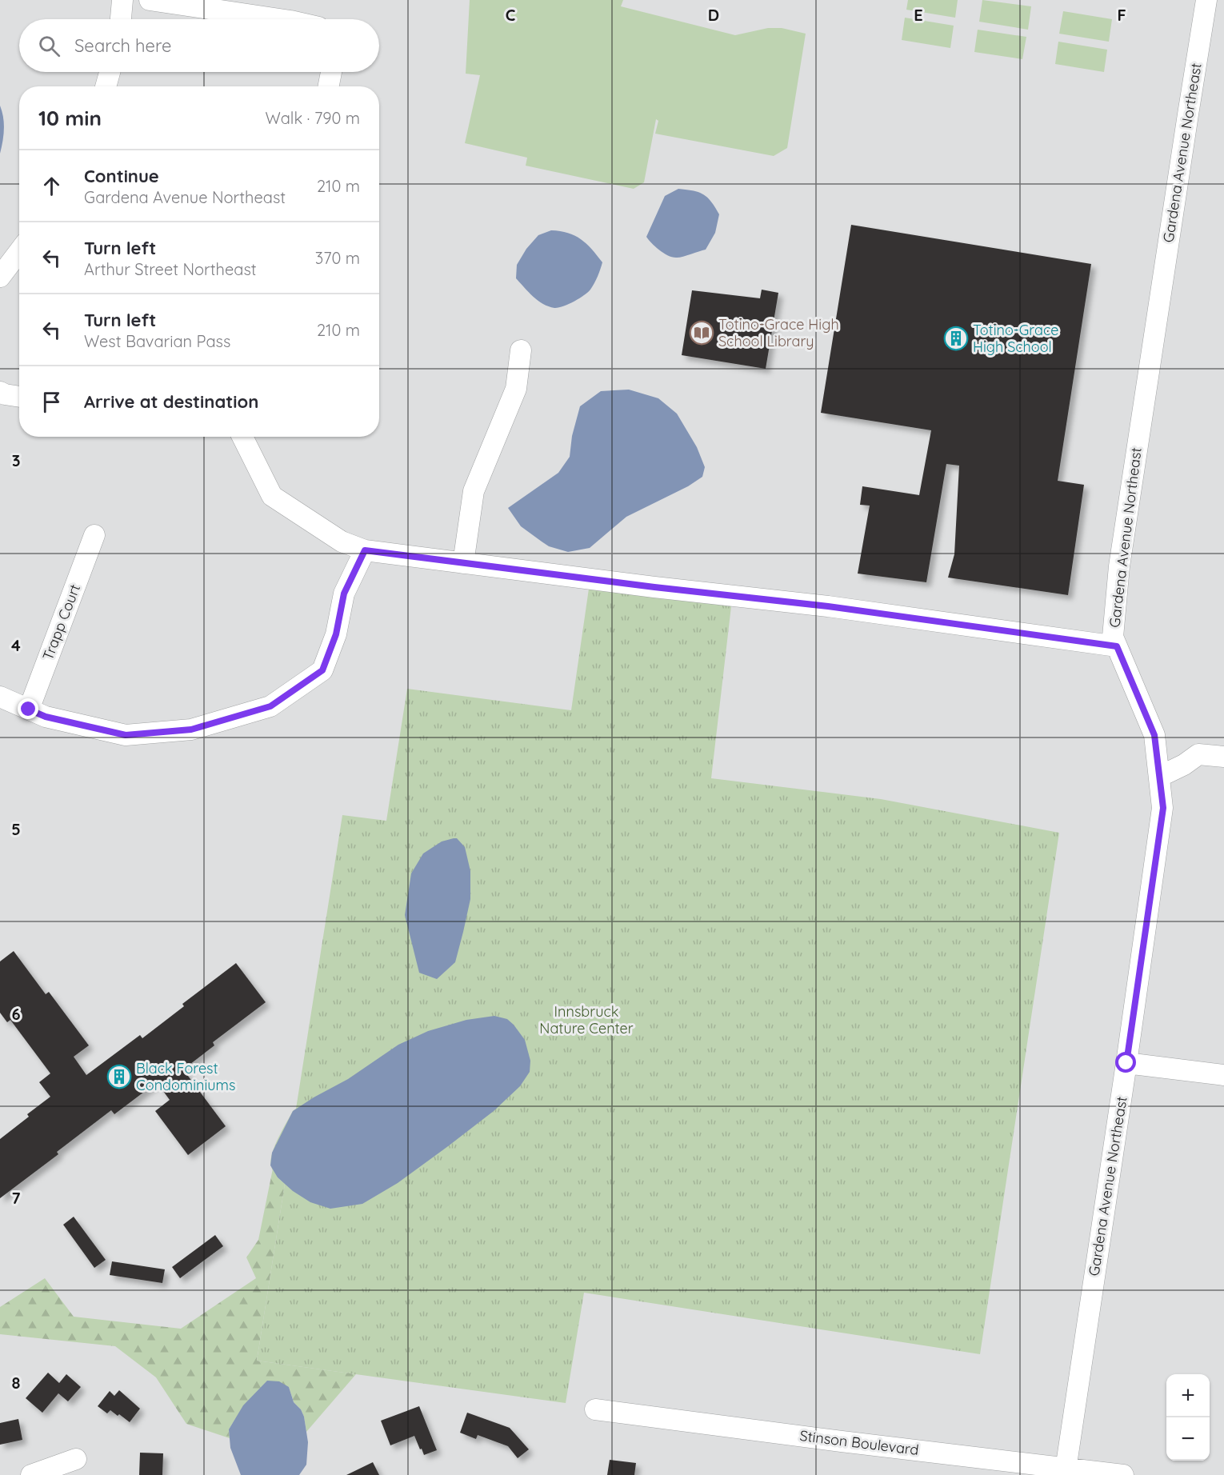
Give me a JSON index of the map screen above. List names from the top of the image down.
{
  "streets": {
    "street": ["Gardena Avenue Northeast", "Trapp Court", "Stinson Boulevard"]
  },
  "crossings": [
    ["Gardena Avenue Northeast", "Stinson Boulevard"]
  ],
  "parks": ["Innsbruck Nature Center"],
  "places": {
    "library": ["Totino-Grace High School Library"],
    "building": ["Totino-Grace High School", "Black Forest Condominiums"]
  },
  "page": {
    "search": "Search here",
    "heading": ["10 min", "Walk · 790 m"],
    "list": [
      ["Continue", "Gardena Avenue Northeast", "210 m"],
      ["Turn left", "Arthur Street Northeast", "370 m"],
      ["Turn left", "West Bavarian Pass", "210 m"],
      "Arrive at destination"
    ],
    "map_buttons": ["+", "−"]
  },
  "grid": {
    "columns": [
      "C",
      "D",
      "E",
      "F"
    ],
    "rows": [
      "3",
      "4",
      "5",
      "6",
      "7",
      "8"
    ]
  }
}
